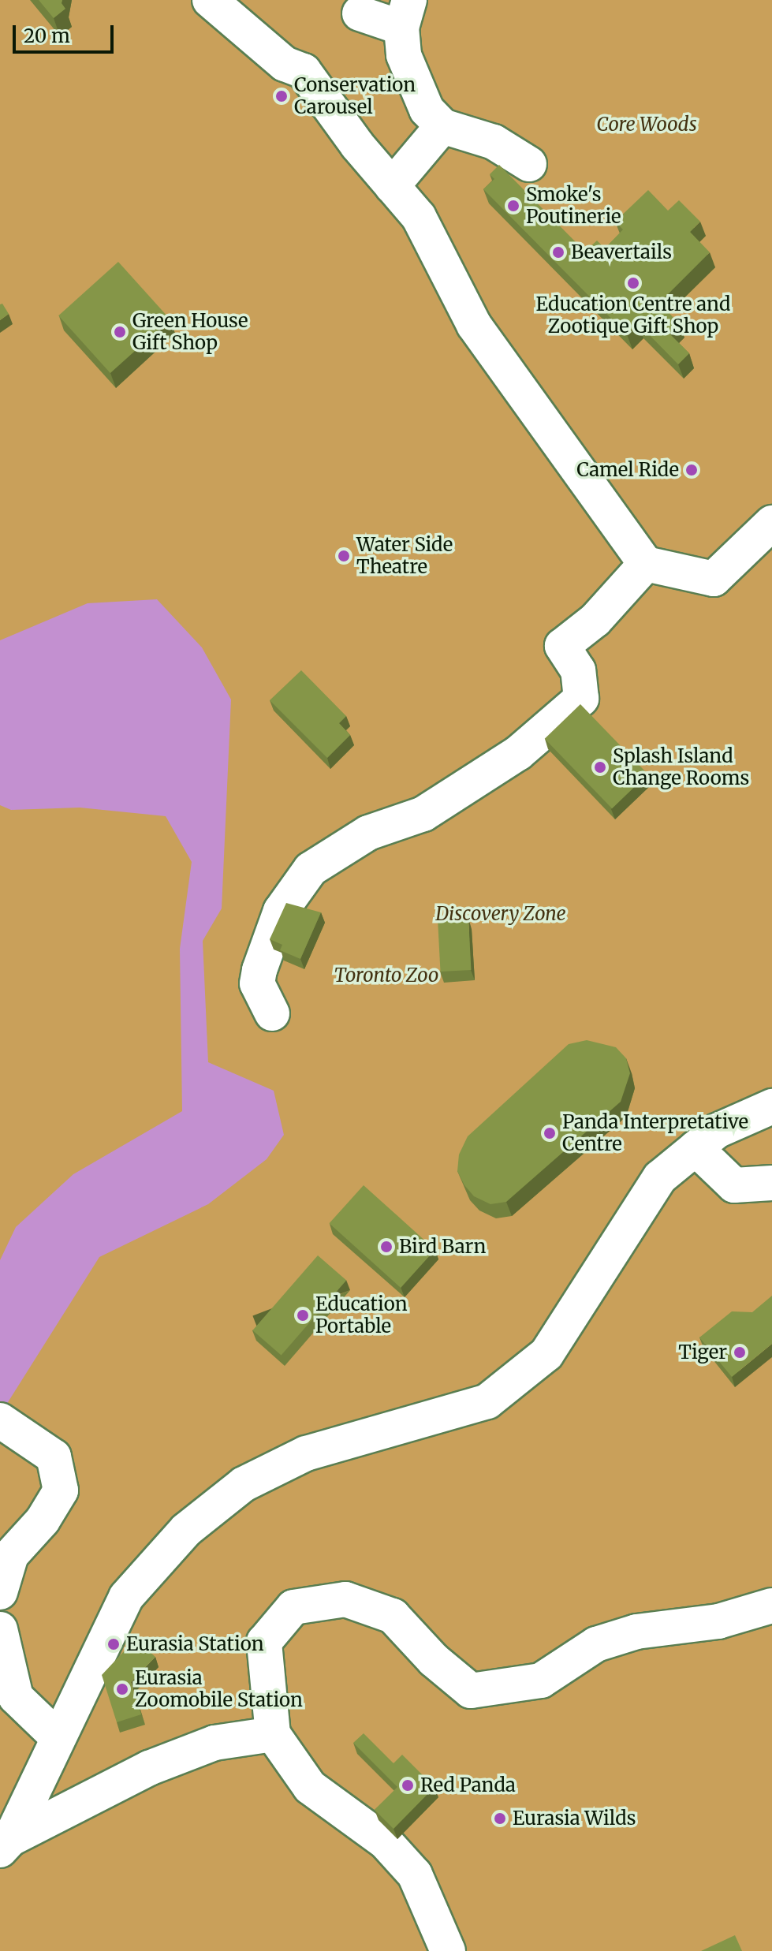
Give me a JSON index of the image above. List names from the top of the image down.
{
  "parks": ["Core Woods", "Discovery Zone", "Toronto Zoo"],
  "places": [
    "Conservation Carousel",
    "Smoke's Poutinerie",
    "Beavertails",
    "Education Centre and Zootique Gift Shop",
    "Green House Gift Shop",
    "Camel Ride",
    "Water Side Theatre",
    "Splash Island Change Rooms",
    "Panda Interpretative Centre",
    "Bird Barn",
    "Education Portable",
    "Tiger",
    "Eurasia Station",
    "Eurasia Zoomobile Station",
    "Red Panda",
    "Eurasia Wilds"
  ],
  "scale_bar": "20 m"
}
